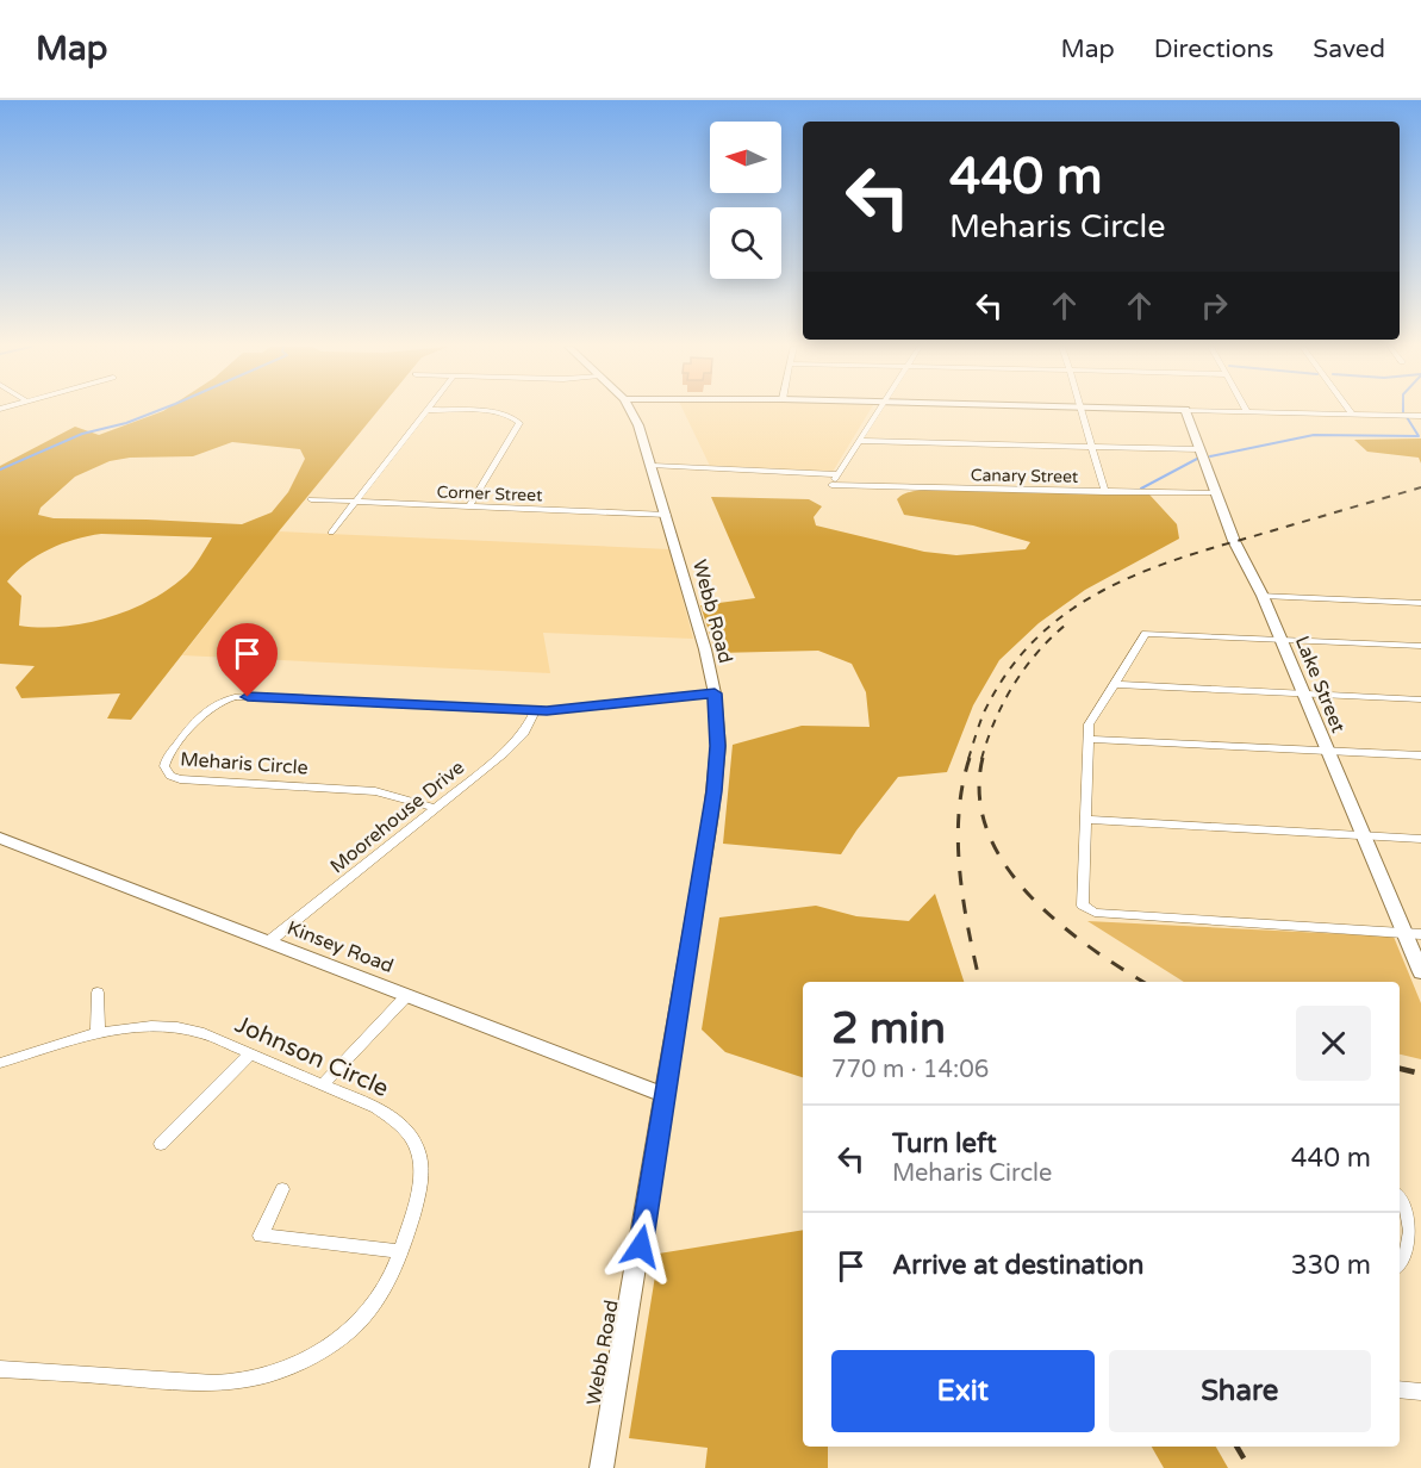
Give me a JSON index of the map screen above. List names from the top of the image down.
{
  "streets": {
    "street": [
      "Canary Street",
      "Corner Street",
      "Webb Road",
      "Lake Street",
      "Meharis Circle",
      "Moorehouse Drive",
      "Kinsey Road",
      "Johnson Circle"
    ]
  },
  "crossings": [
    ["Canary Street", "Lake Street"],
    ["Corner Street", "Webb Road"],
    ["Webb Road", "Meharis Circle"],
    ["Webb Road", "Kinsey Road"],
    ["Meharis Circle", "Moorehouse Drive"],
    ["Moorehouse Drive", "Kinsey Road"]
  ],
  "north": "left",
  "page": {
    "header": "Map",
    "nav": ["Map", "Directions", "Saved"],
    "turn": ["440 m", "Meharis Circle"],
    "heading": ["2 min", "770 m · 14:06"],
    "list": [
      {
        "name": "Turn left",
        "note": "Meharis Circle",
        "value": "440 m"
      },
      {
        "name": "Arrive at destination",
        "value": "330 m"
      }
    ],
    "buttons": ["Exit", "Share"]
  }
}
